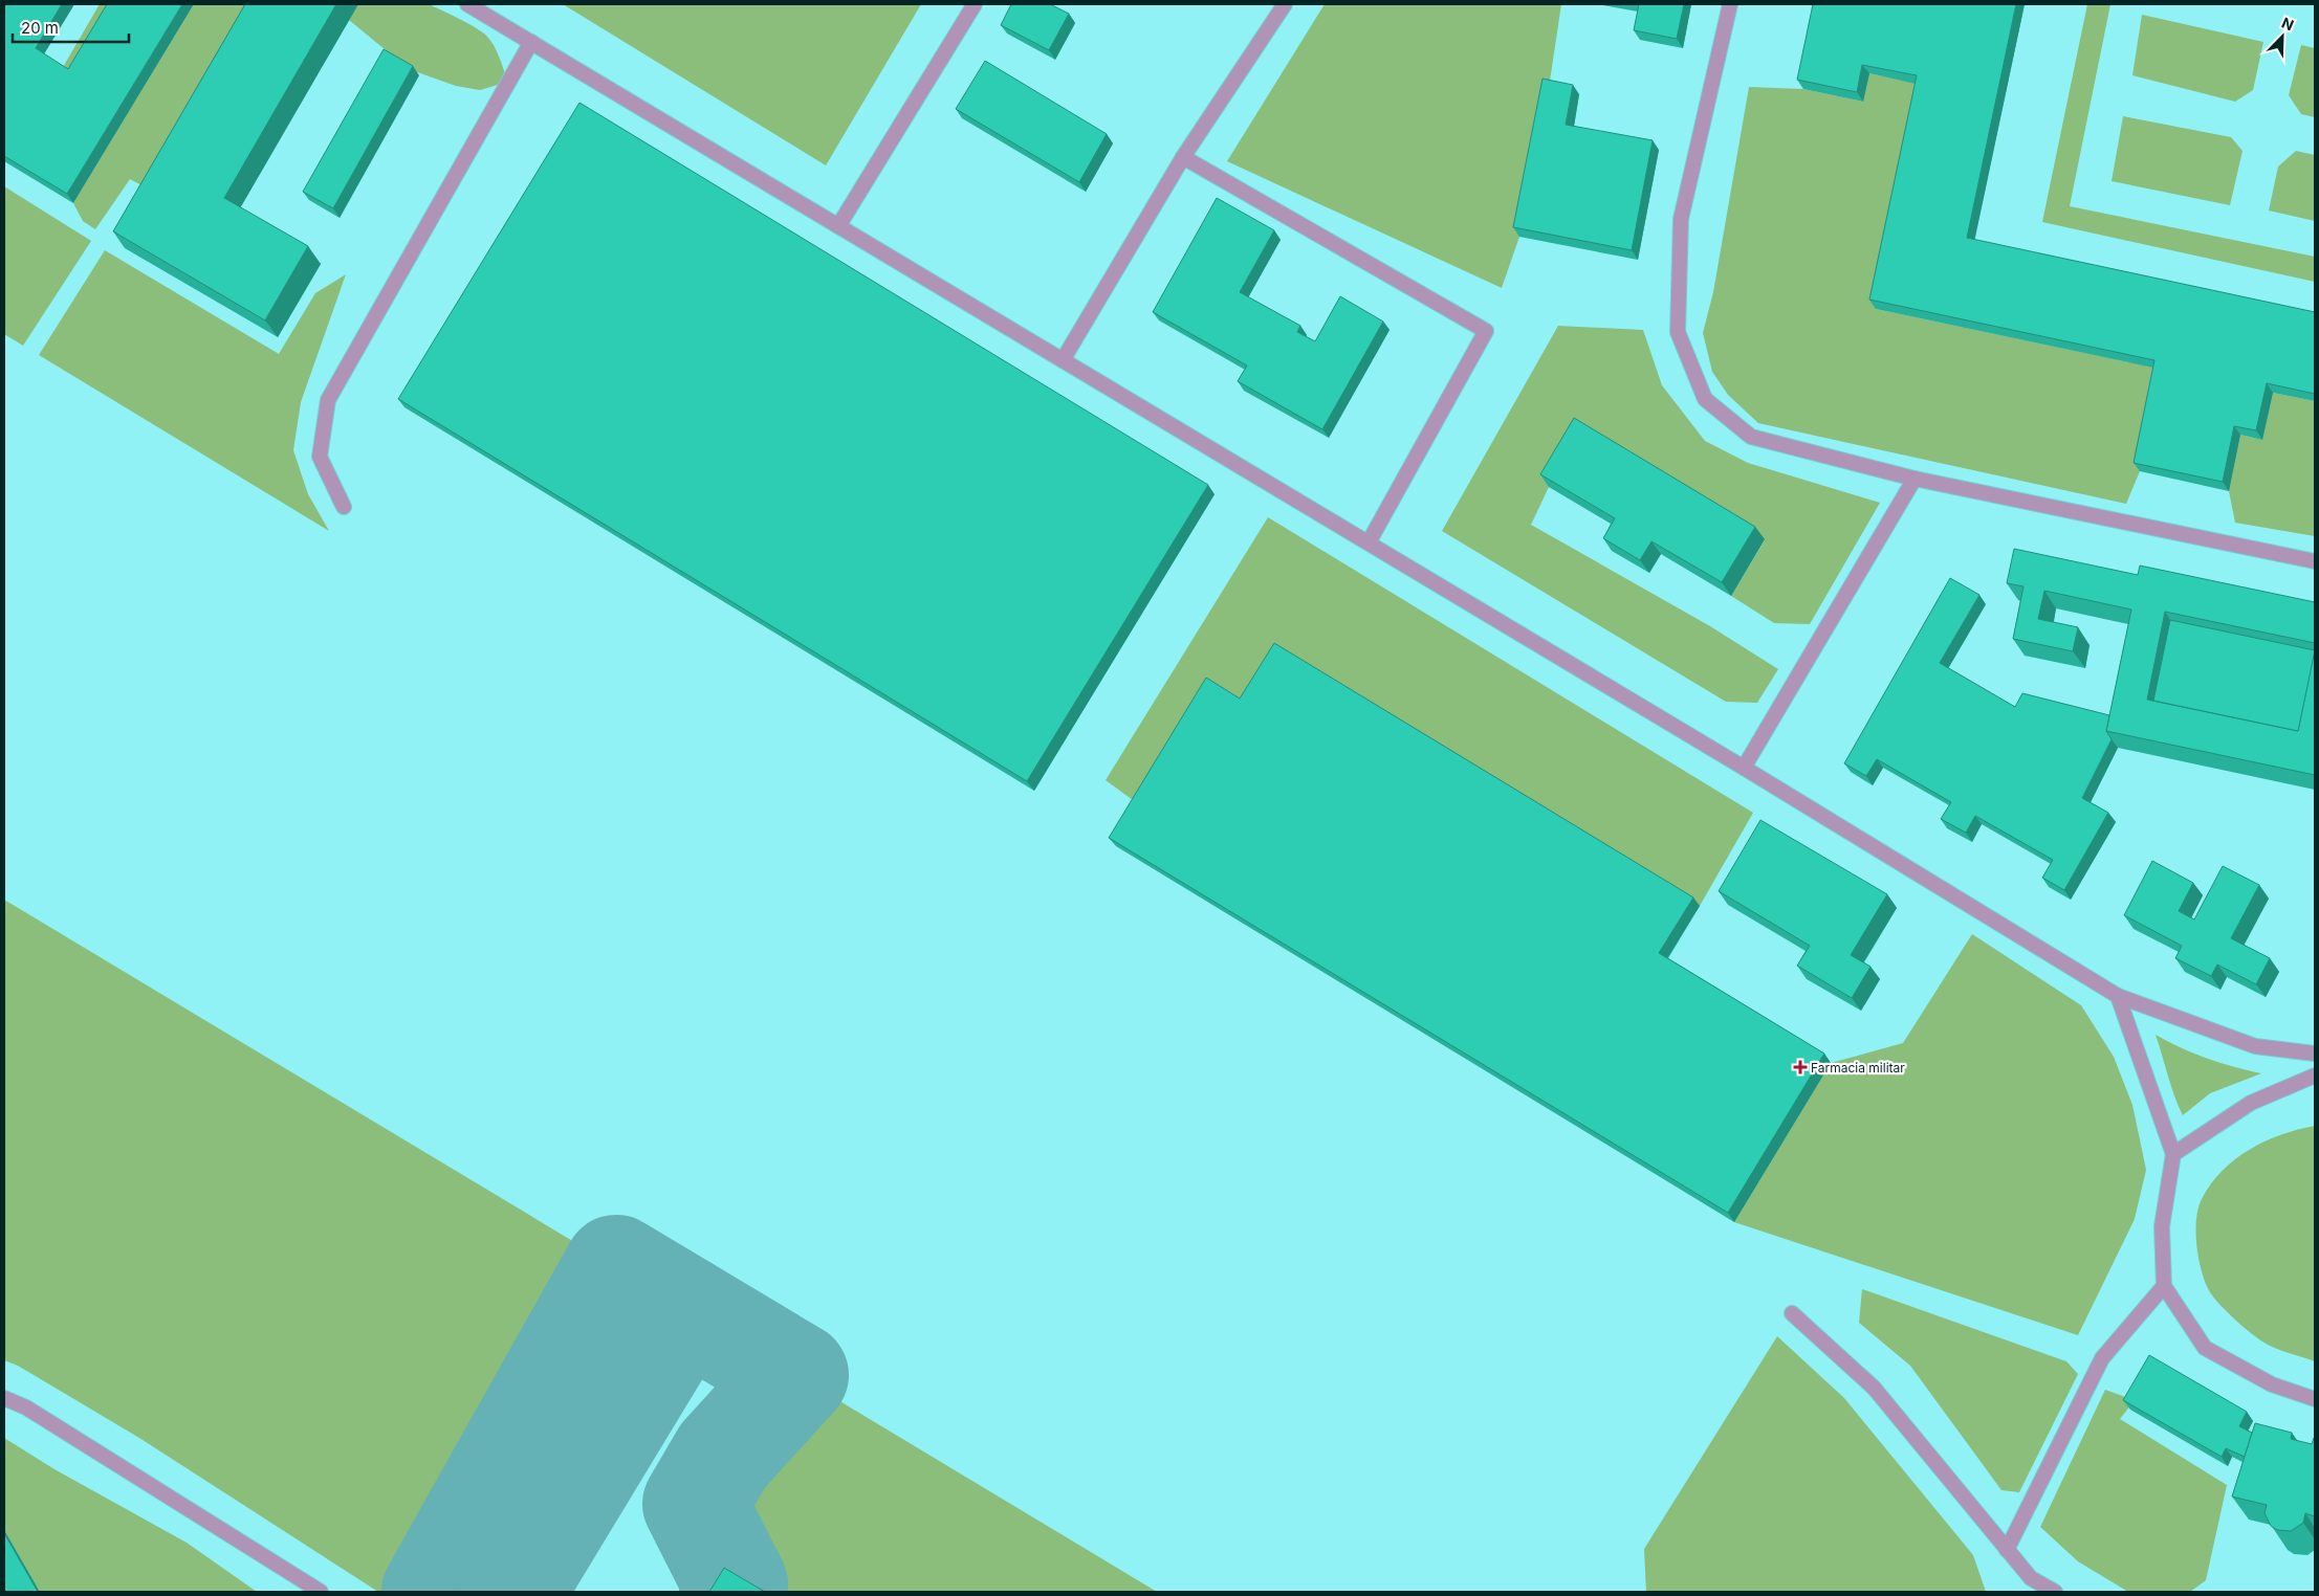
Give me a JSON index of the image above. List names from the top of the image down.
{
  "places": {
    "health": ["Farmacia militar"]
  },
  "scale_bar": "20 m",
  "north": "top right"
}
